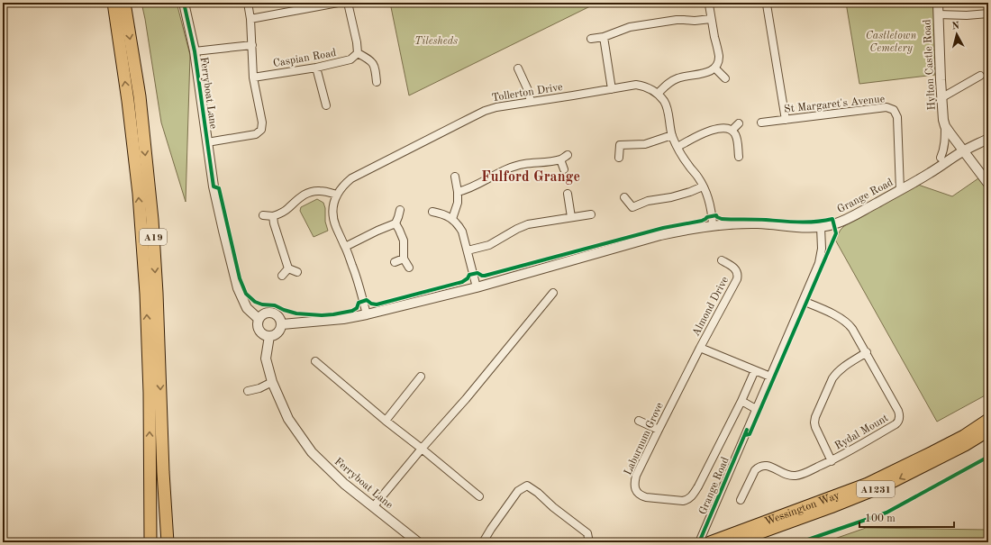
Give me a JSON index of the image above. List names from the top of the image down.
{
  "streets": {
    "highway": ["A19", "A1231", "Wessington Way"],
    "street": [
      "Caspian Road",
      "Hylton Castle Road",
      "Tollerton Drive",
      "Ferryboat Lane",
      "St Margaret's Avenue",
      "Grange Road",
      "Almond Drive",
      "Rydal Mount",
      "Laburnum Grove"
    ]
  },
  "crossings": [
    ["Hylton Castle Road", "Grange Road"],
    ["St Margaret's Avenue", "Grange Road"],
    ["Grange Road", "Rydal Mount"],
    ["Almond Drive", "Laburnum Grove"]
  ],
  "districts": ["Fulford Grange"],
  "parks": ["Castletown Cemetery", "Tilesheds"],
  "scale_bar": "100 m",
  "north": "top"
}
